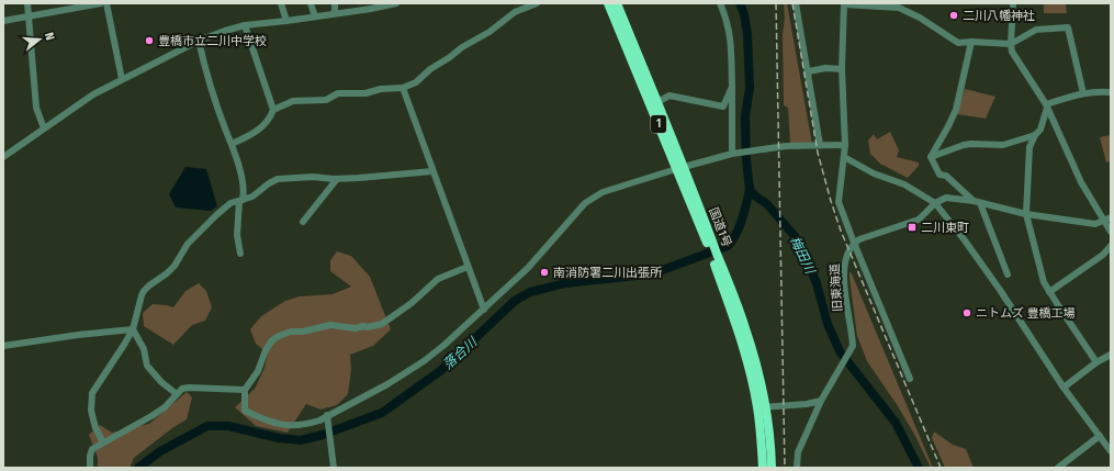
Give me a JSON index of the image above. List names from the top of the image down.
{
  "streets": {
    "highway": ["1", "国道1号"],
    "street": ["旧東海道"]
  },
  "water": ["梅田川", "落合川"],
  "places": {
    "other": [
      "二川八幡神社",
      "豊橋市立二川中学校",
      "南消防署二川出張所",
      "ニトムズ 豊橋工場"
    ],
    "transit": ["二川東町"]
  },
  "north": "right"
}
